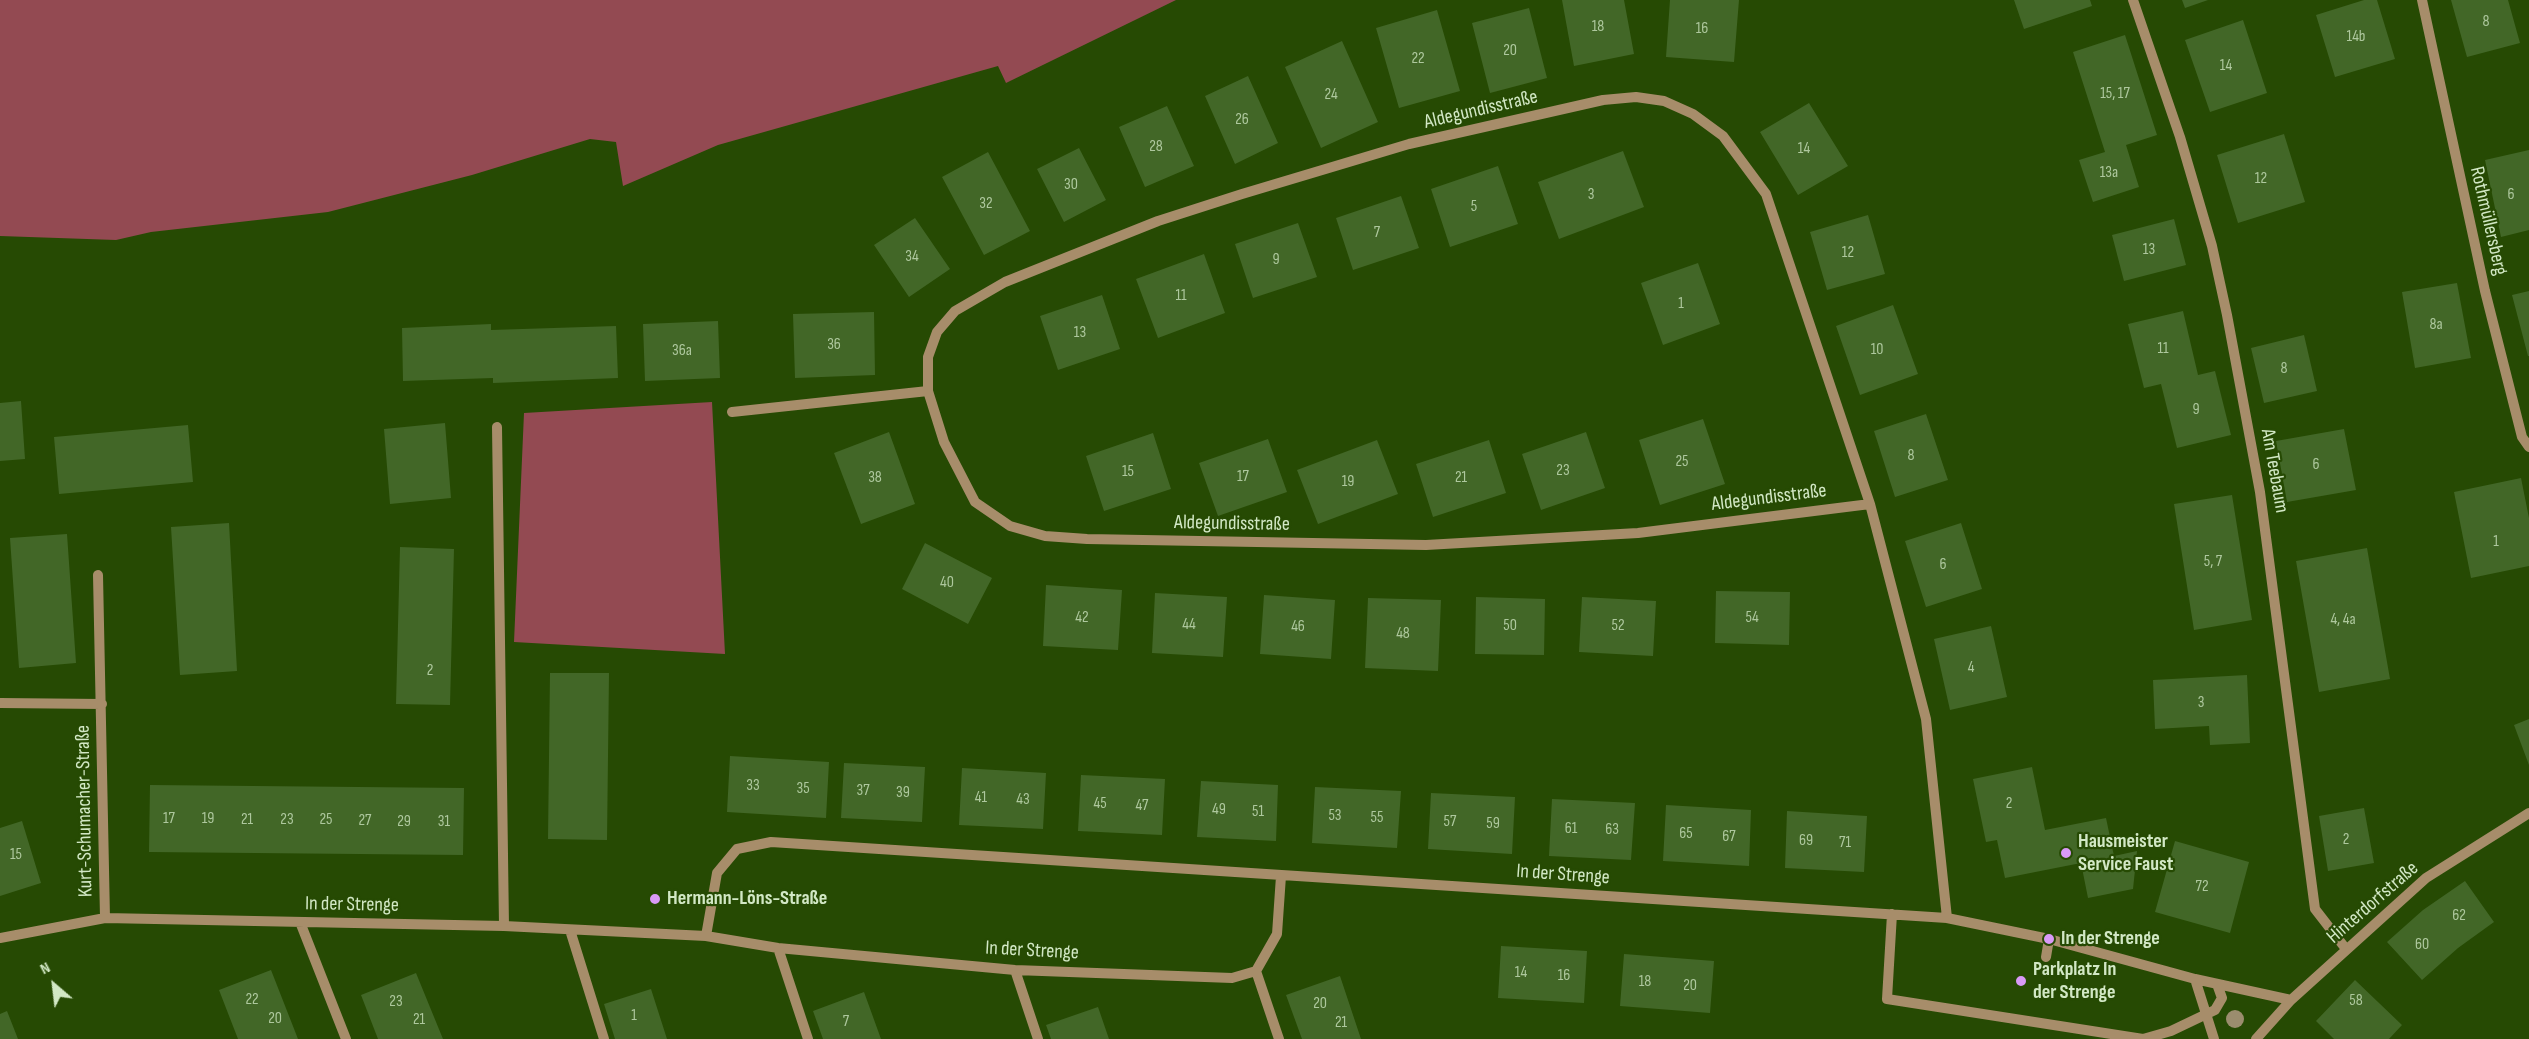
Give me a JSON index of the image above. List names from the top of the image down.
{
  "streets": {
    "street": [
      "Aldegundisstraße",
      "Rothmüllersberg",
      "Am Teebaum",
      "Kurt-Schumacher-Straße",
      "In der Strenge",
      "Hinterdorfstraße"
    ]
  },
  "crossings": [
    ["Aldegundisstraße", "In der Strenge"],
    ["Am Teebaum", "Hinterdorfstraße"],
    ["Kurt-Schumacher-Straße", "In der Strenge"],
    ["In der Strenge", "Hinterdorfstraße"]
  ],
  "places": [
    "Hausmeister Service Faust",
    "Hermann-Löns-Straße",
    "In der Strenge",
    "Parkplatz In der Strenge"
  ],
  "house_numbers": [
    "8",
    "18",
    "16",
    "14b",
    "20",
    "22",
    "14",
    "15, 17",
    "24",
    "26",
    "28",
    "14",
    "13a",
    "12",
    "30",
    "3",
    "6",
    "32",
    "5",
    "7",
    "13",
    "12",
    "34",
    "9",
    "11",
    "1",
    "8a",
    "13",
    "36",
    "11",
    "10",
    "36a",
    "8",
    "9",
    "8",
    "25",
    "6",
    "23",
    "15",
    "17",
    "38",
    "21",
    "19",
    "1",
    "5, 7",
    "6",
    "40",
    "42",
    "54",
    "4, 4a",
    "44",
    "50",
    "52",
    "46",
    "48",
    "4",
    "2",
    "3",
    "33",
    "35",
    "37",
    "39",
    "41",
    "43",
    "45",
    "2",
    "47",
    "49",
    "51",
    "53",
    "55",
    "17",
    "19",
    "21",
    "23",
    "25",
    "27",
    "29",
    "31",
    "57",
    "59",
    "61",
    "63",
    "65",
    "67",
    "2",
    "69",
    "71",
    "15",
    "72",
    "62",
    "60",
    "14",
    "16",
    "18",
    "20",
    "22",
    "58",
    "23",
    "20",
    "1",
    "20",
    "21",
    "7",
    "21"
  ],
  "north": "top left"
}
